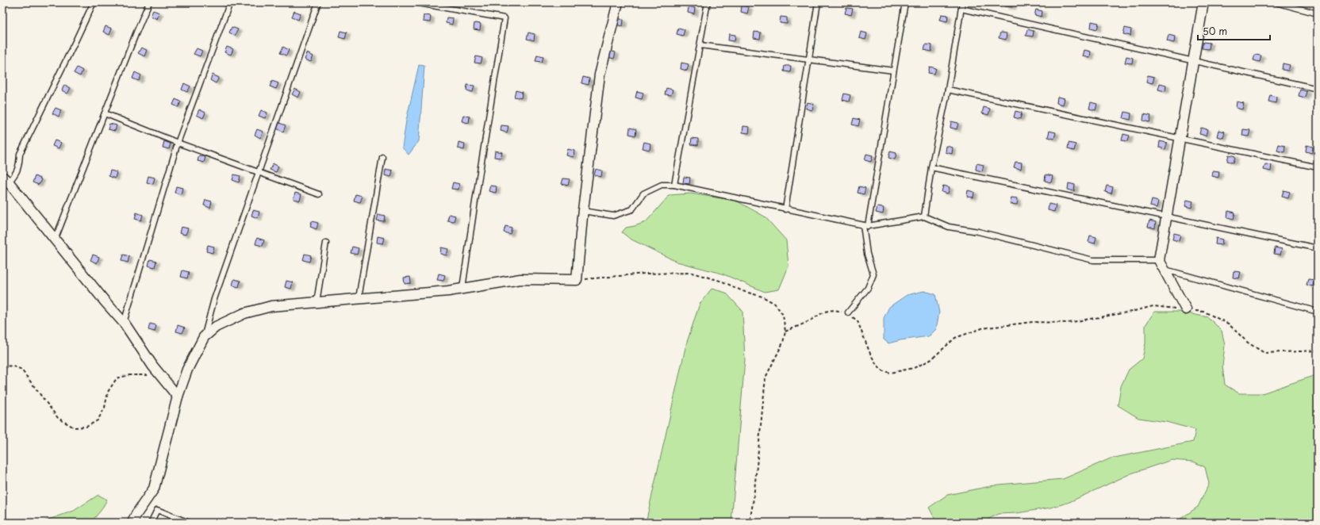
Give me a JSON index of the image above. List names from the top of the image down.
{
  "scale_bar": "50 m"
}
